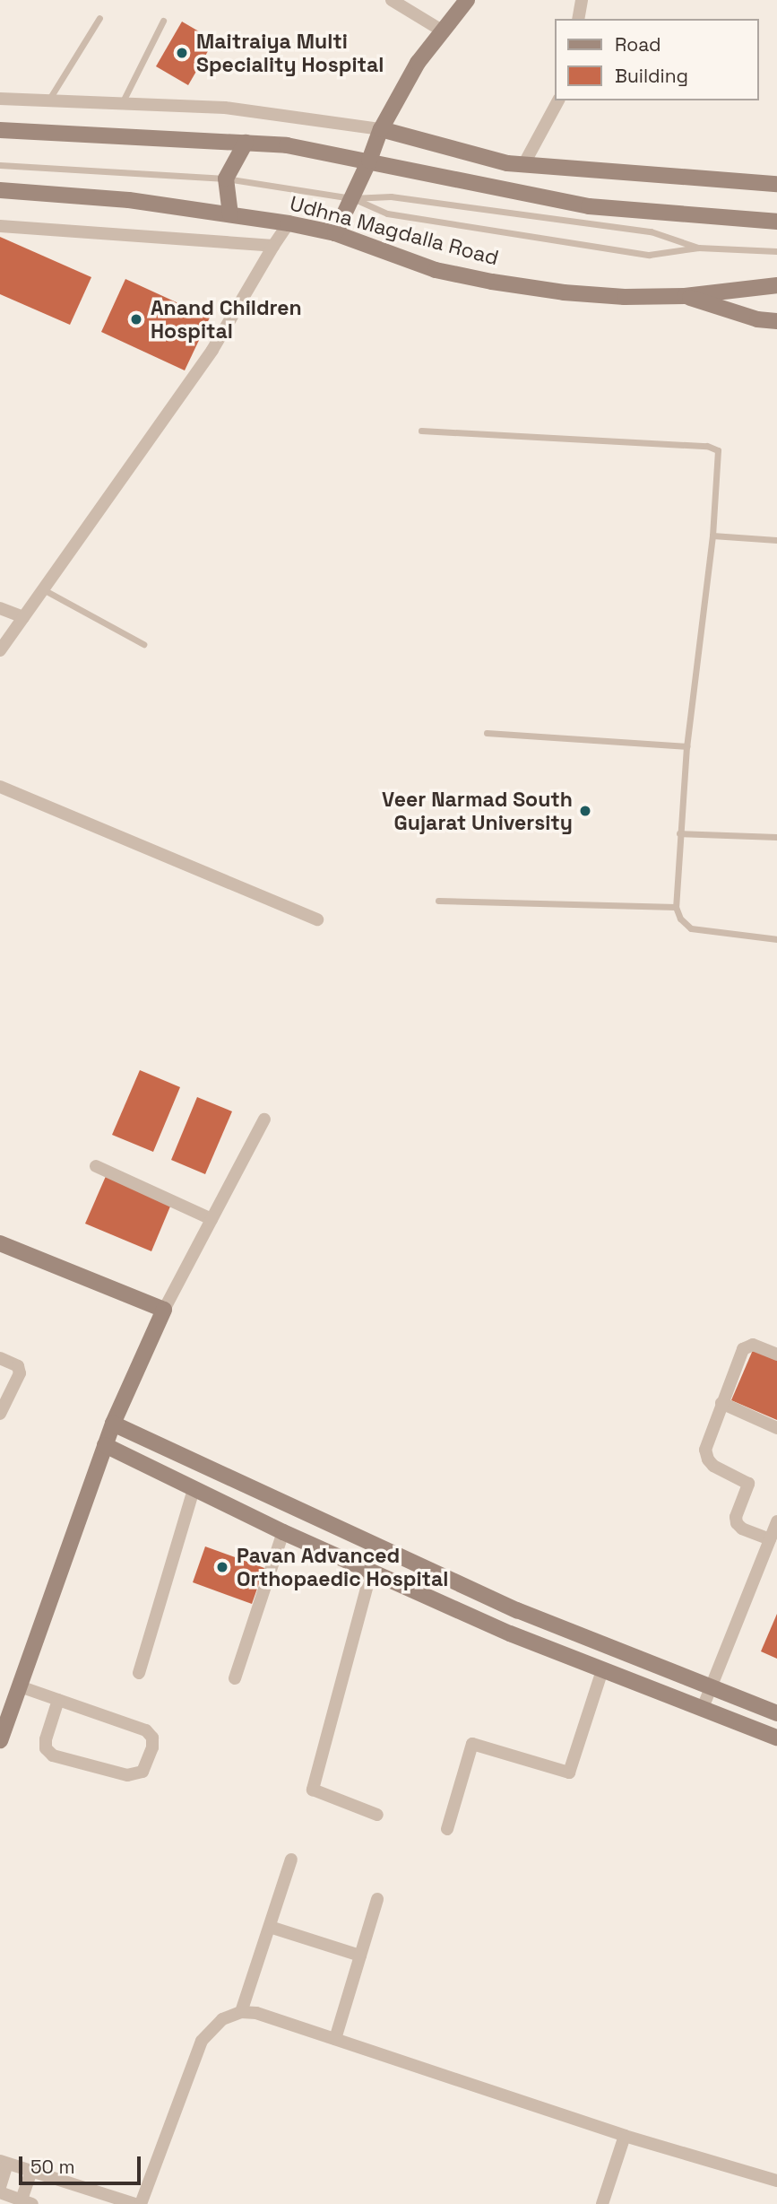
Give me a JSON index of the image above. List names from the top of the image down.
{
  "streets": {
    "street": ["Udhna Magdalla Road"]
  },
  "places": [
    "Maitraiya Multi Speciality Hospital",
    "Anand Children Hospital",
    "Veer Narmad South Gujarat University",
    "Pavan Advanced Orthopaedic Hospital"
  ],
  "legend": ["Road", "Building"],
  "scale_bar": "50 m"
}
